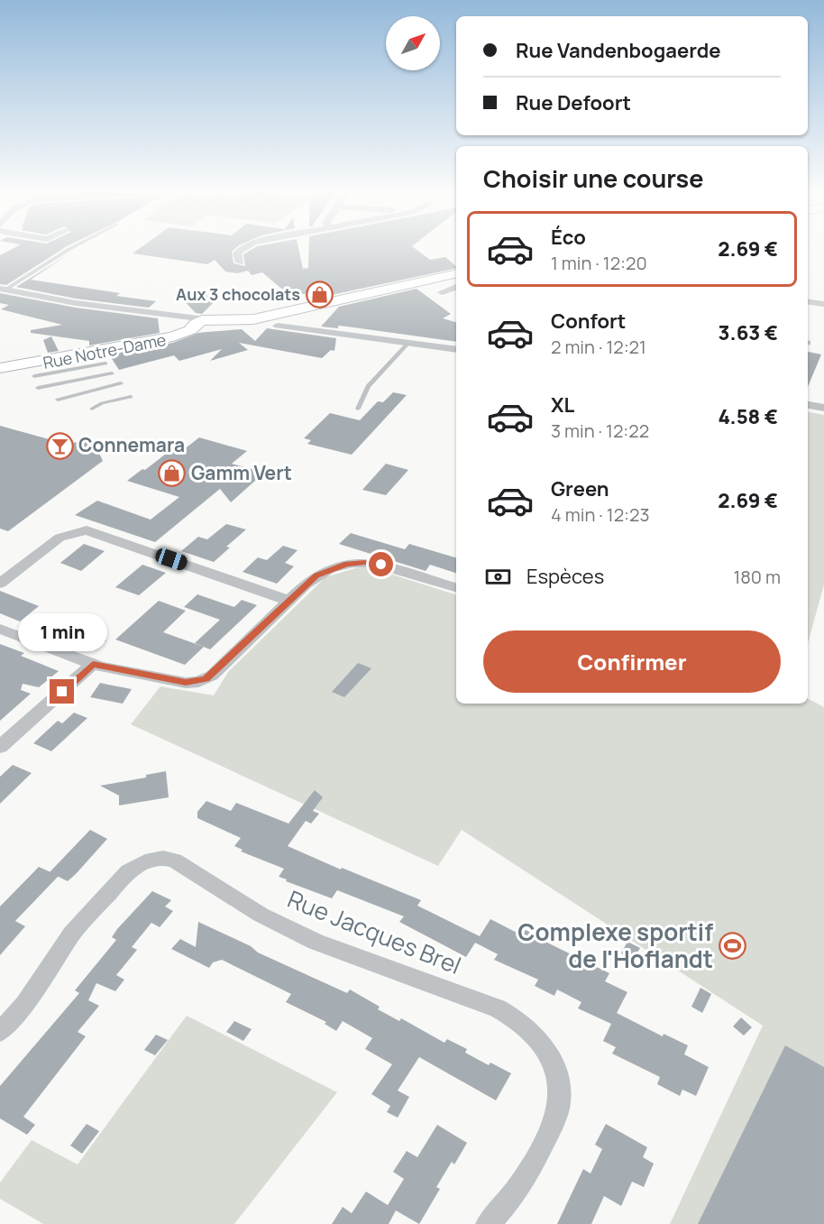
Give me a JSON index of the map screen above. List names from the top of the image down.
{
  "streets": {
    "main road": ["Rue Notre-Dame"],
    "street": ["Rue Jacques Brel"]
  },
  "places": {
    "shop": ["Aux 3 chocolats", "Gamm Vert"],
    "bar": ["Connemara"],
    "sports": ["Complexe sportif de l'Hoflandt"]
  },
  "north": "top right",
  "page": {
    "banner": ["Rue Vandenbogaerde", "Rue Defoort"],
    "heading": "Choisir une course",
    "list": [
      {
        "name": "Éco",
        "note": "1 min · 12:20",
        "value": "2.69 €"
      },
      {
        "name": "Confort",
        "note": "2 min · 12:21",
        "value": "3.63 €"
      },
      {
        "name": "XL",
        "note": "3 min · 12:22",
        "value": "4.58 €"
      },
      {
        "name": "Green",
        "note": "4 min · 12:23",
        "value": "2.69 €"
      }
    ],
    "pay": ["Espèces", "180 m"],
    "bubble": "1 min",
    "buttons": "Confirmer"
  }
}
